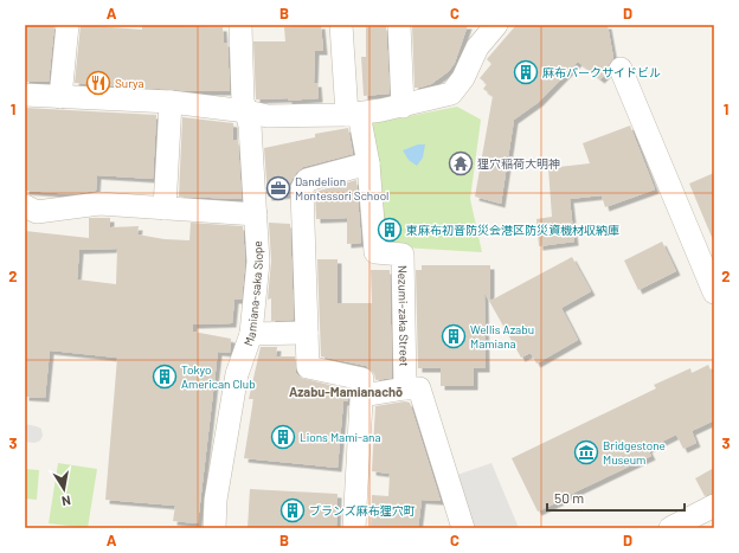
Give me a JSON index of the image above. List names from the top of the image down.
{
  "streets": {
    "street": ["Mamiana-saka Slope", "Nezumi-zaka Street"]
  },
  "districts": ["Azabu-Mamianachō"],
  "places": {
    "building": [
      "麻布パークサイドビル",
      "東麻布初音防災会港区防災資機材収納庫",
      "Wellis Azabu Mamiana",
      "Tokyo American Club",
      "Lions Mami-ana",
      "ブランズ麻布狸穴町"
    ],
    "restaurant": ["Surya"],
    "temple": ["狸穴稲荷大明神"],
    "office": ["Dandelion Montessori School"],
    "museum": ["Bridgestone Museum"]
  },
  "scale_bar": "50 m",
  "north": "bottom",
  "grid": {
    "columns": [
      "A",
      "B",
      "C",
      "D"
    ],
    "rows": ["1", "2", "3"]
  }
}
